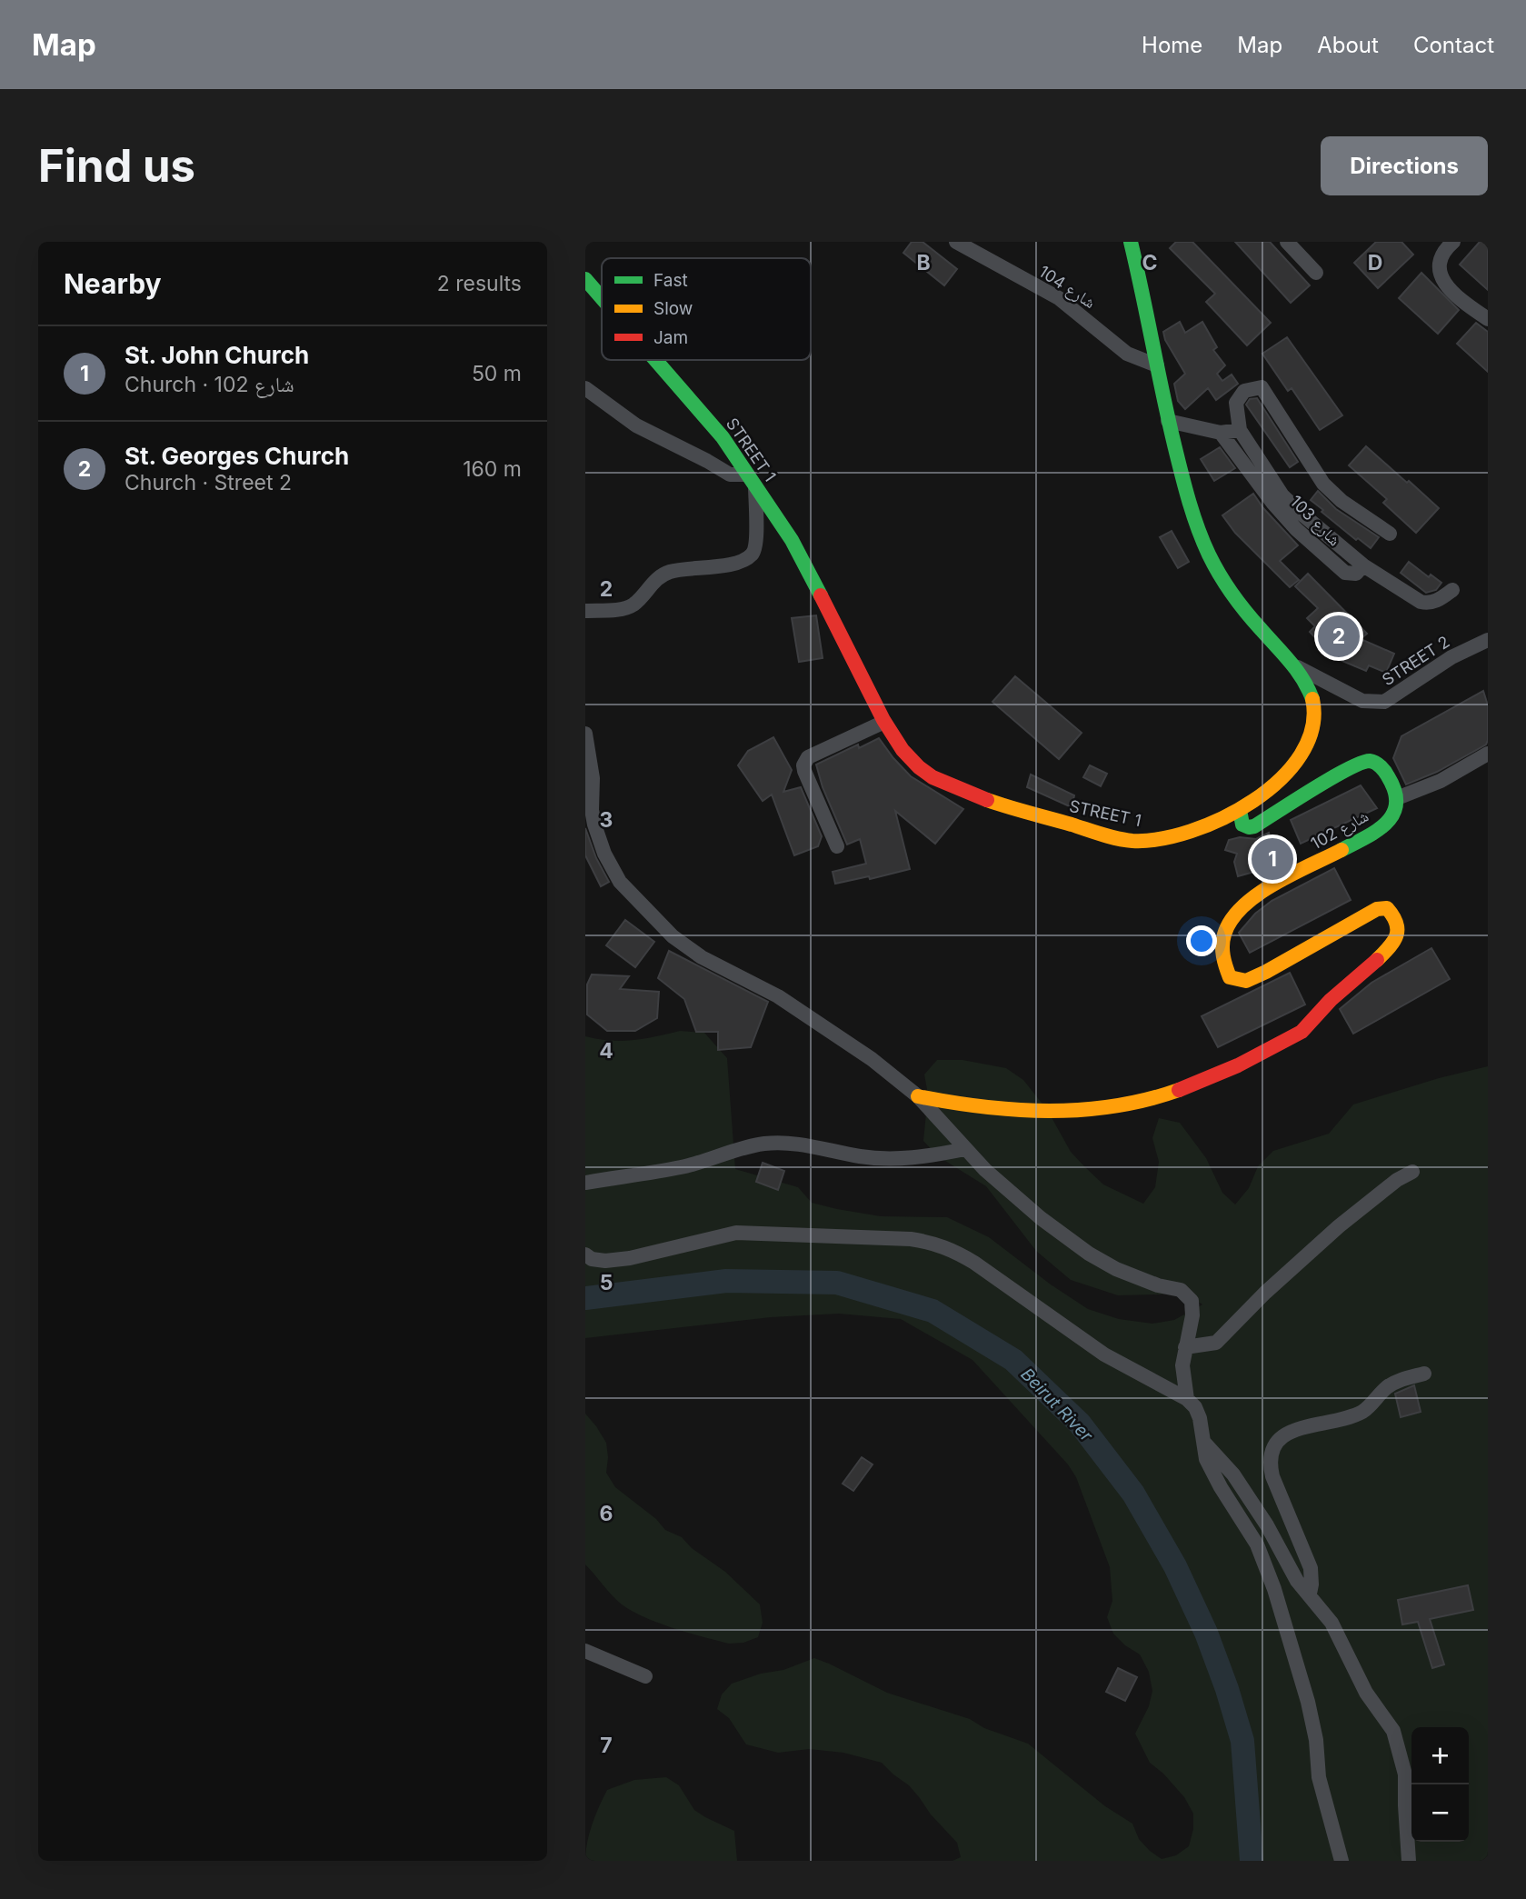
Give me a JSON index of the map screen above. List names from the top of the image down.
{
  "streets": {
    "street": [
      "شارع 104",
      "STREET 1",
      "شارع 103",
      "STREET 2",
      "شارع 102"
    ]
  },
  "crossings": [
    ["شارع 104", "STREET 1"],
    ["STREET 1", "STREET 2"]
  ],
  "water": ["Beirut River"],
  "legend": ["Fast", "Slow", "Jam"],
  "page": {
    "header": "Map",
    "nav": [
      "Home",
      "Map",
      "About",
      "Contact"
    ],
    "buttons": "Directions",
    "title": "Find us",
    "heading": ["Nearby", "2 results"],
    "list": [
      {
        "mark": "1",
        "name": "St. John Church",
        "note": "Church · شارع 102",
        "value": "50 m"
      },
      {
        "mark": "2",
        "name": "St. Georges Church",
        "note": "Church · Street 2",
        "value": "160 m"
      }
    ],
    "pins": ["2", "1"],
    "map_buttons": ["+", "−"]
  },
  "grid": {
    "columns": ["B", "C", "D"],
    "rows": [
      "2",
      "3",
      "4",
      "5",
      "6",
      "7"
    ]
  }
}
